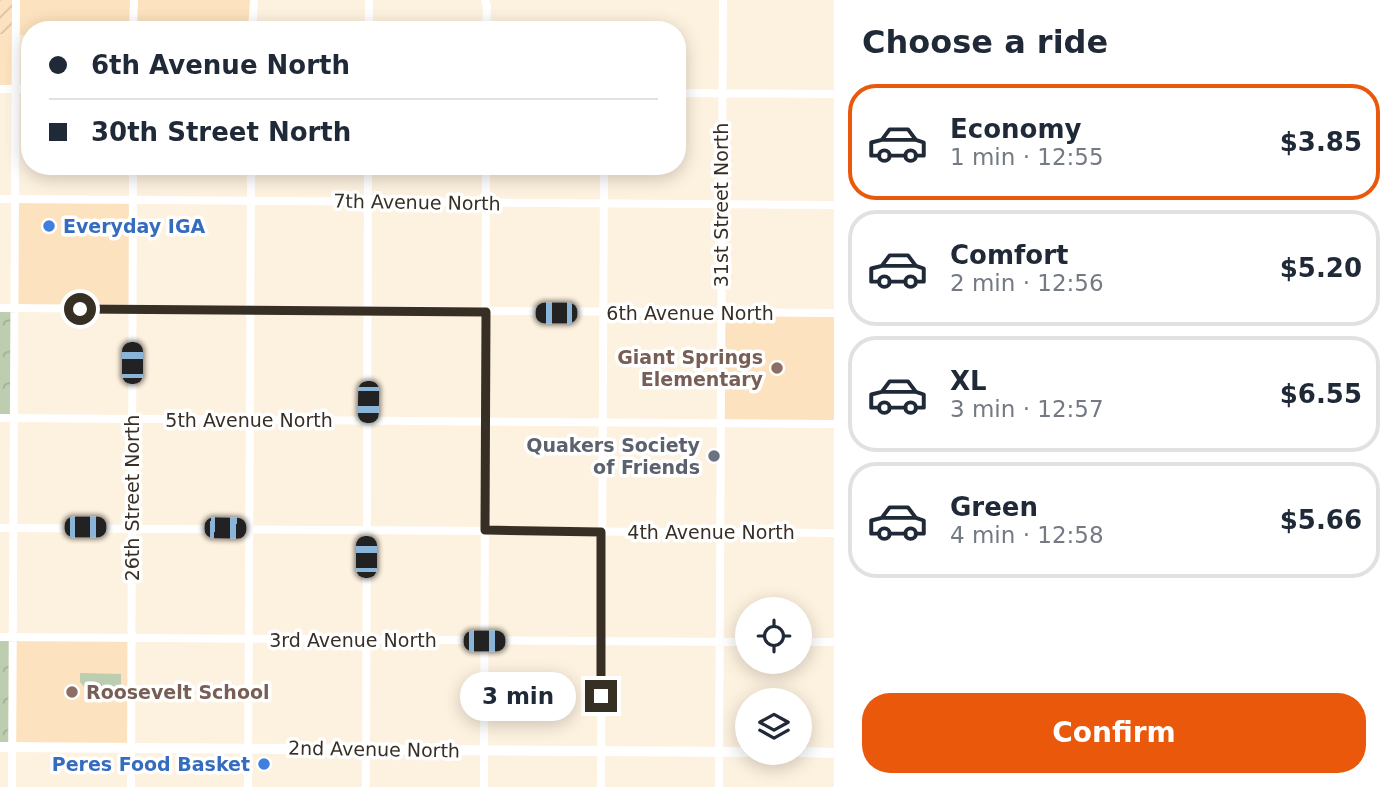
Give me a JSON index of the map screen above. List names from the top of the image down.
{
  "streets": {
    "main road": ["2nd Avenue North"],
    "street": [
      "7th Avenue North",
      "31st Street North",
      "6th Avenue North",
      "5th Avenue North",
      "26th Street North",
      "4th Avenue North",
      "3rd Avenue North"
    ]
  },
  "crossings": [
    ["7th Avenue North", "31st Street North"],
    ["7th Avenue North", "26th Street North"],
    ["31st Street North", "6th Avenue North"],
    ["31st Street North", "5th Avenue North"],
    ["31st Street North", "4th Avenue North"],
    ["31st Street North", "3rd Avenue North"],
    ["31st Street North", "2nd Avenue North"],
    ["6th Avenue North", "26th Street North"],
    ["5th Avenue North", "26th Street North"],
    ["26th Street North", "4th Avenue North"],
    ["26th Street North", "3rd Avenue North"],
    ["26th Street North", "2nd Avenue North"]
  ],
  "places": [
    "Everyday IGA",
    "Giant Springs Elementary",
    "Quakers Society of Friends",
    "Roosevelt School",
    "Peres Food Basket"
  ],
  "page": {
    "heading": "Choose a ride",
    "banner": ["6th Avenue North", "30th Street North"],
    "list": [
      {
        "name": "Economy",
        "note": "1 min · 12:55",
        "value": "$3.85"
      },
      {
        "name": "Comfort",
        "note": "2 min · 12:56",
        "value": "$5.20"
      },
      {
        "name": "XL",
        "note": "3 min · 12:57",
        "value": "$6.55"
      },
      {
        "name": "Green",
        "note": "4 min · 12:58",
        "value": "$5.66"
      }
    ],
    "bubble": "3 min",
    "buttons": "Confirm"
  }
}
